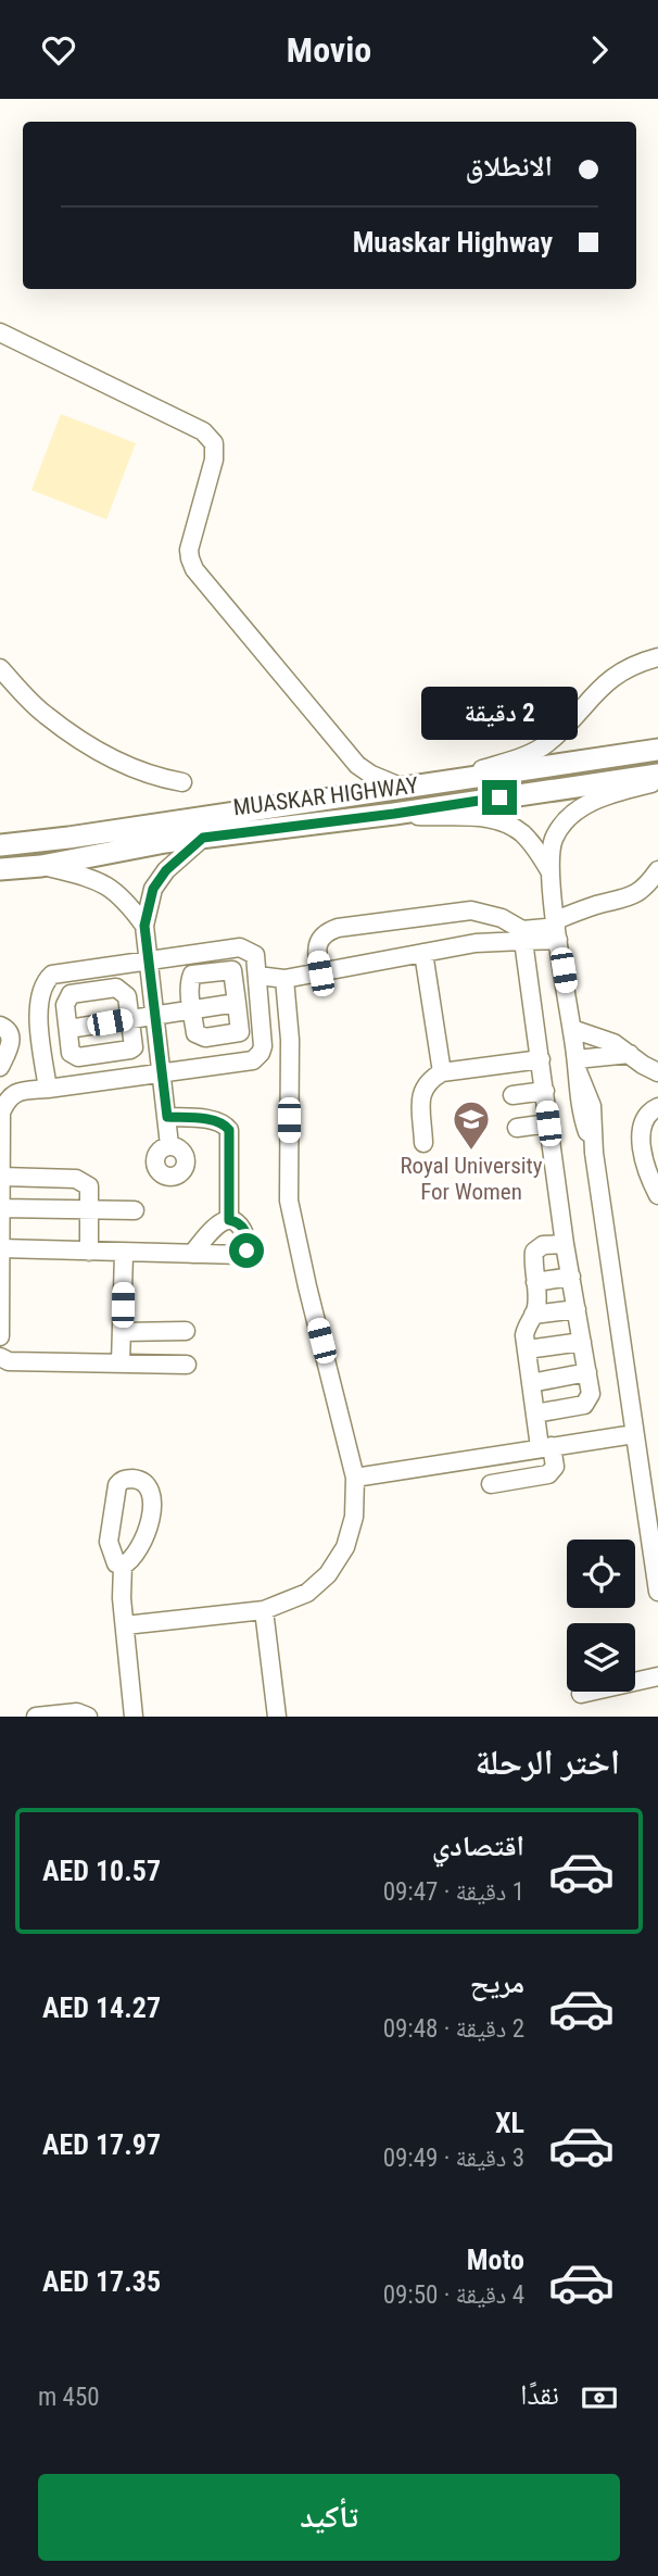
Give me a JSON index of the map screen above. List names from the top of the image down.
{
  "streets": {
    "main road": ["MUASKAR HIGHWAY"]
  },
  "places": {
    "school or university": ["Royal University For Women"]
  },
  "page": {
    "header": "Movio",
    "banner": ["الانطلاق", "Muaskar Highway"],
    "bubble": "2 دقيقة",
    "heading": "اختر الرحلة",
    "list": [
      {
        "name": "اقتصادي",
        "note": "1 دقيقة · 09:47",
        "value": "AED 10.57"
      },
      {
        "name": "مريح",
        "note": "2 دقيقة · 09:48",
        "value": "AED 14.27"
      },
      {
        "name": "XL",
        "note": "3 دقيقة · 09:49",
        "value": "AED 17.97"
      },
      {
        "name": "Moto",
        "note": "4 دقيقة · 09:50",
        "value": "AED 17.35"
      }
    ],
    "pay": ["نقدًا", "450 m"],
    "buttons": "تأكيد"
  }
}
